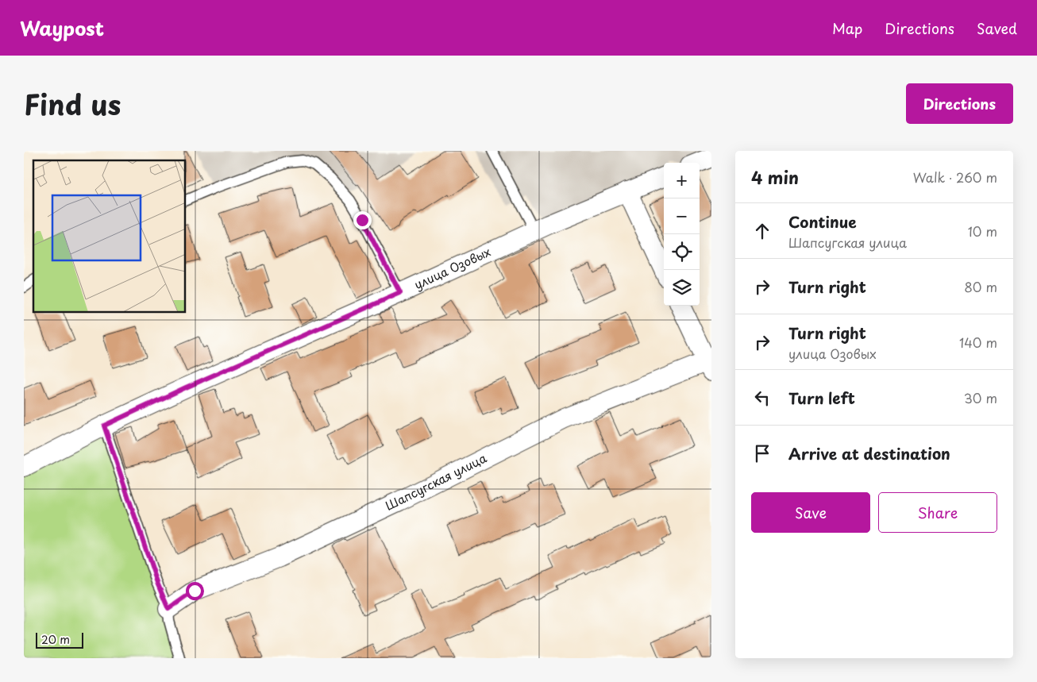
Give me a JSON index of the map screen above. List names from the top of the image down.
{
  "streets": {
    "street": ["улица Озовых", "Шапсугская улица"]
  },
  "scale_bar": "20 m",
  "page": {
    "header": "Waypost",
    "nav": ["Map", "Directions", "Saved"],
    "title": "Find us",
    "buttons": [
      "Directions",
      ["Save", "Share"]
    ],
    "heading": ["4 min", "Walk · 260 m"],
    "map_buttons": ["+", "−"],
    "list": [
      ["Continue", "Шапсугская улица", "10 m"],
      ["Turn right", "80 m"],
      ["Turn right", "улица Озовых", "140 m"],
      ["Turn left", "30 m"],
      "Arrive at destination"
    ],
    "scale": "20 m"
  }
}
